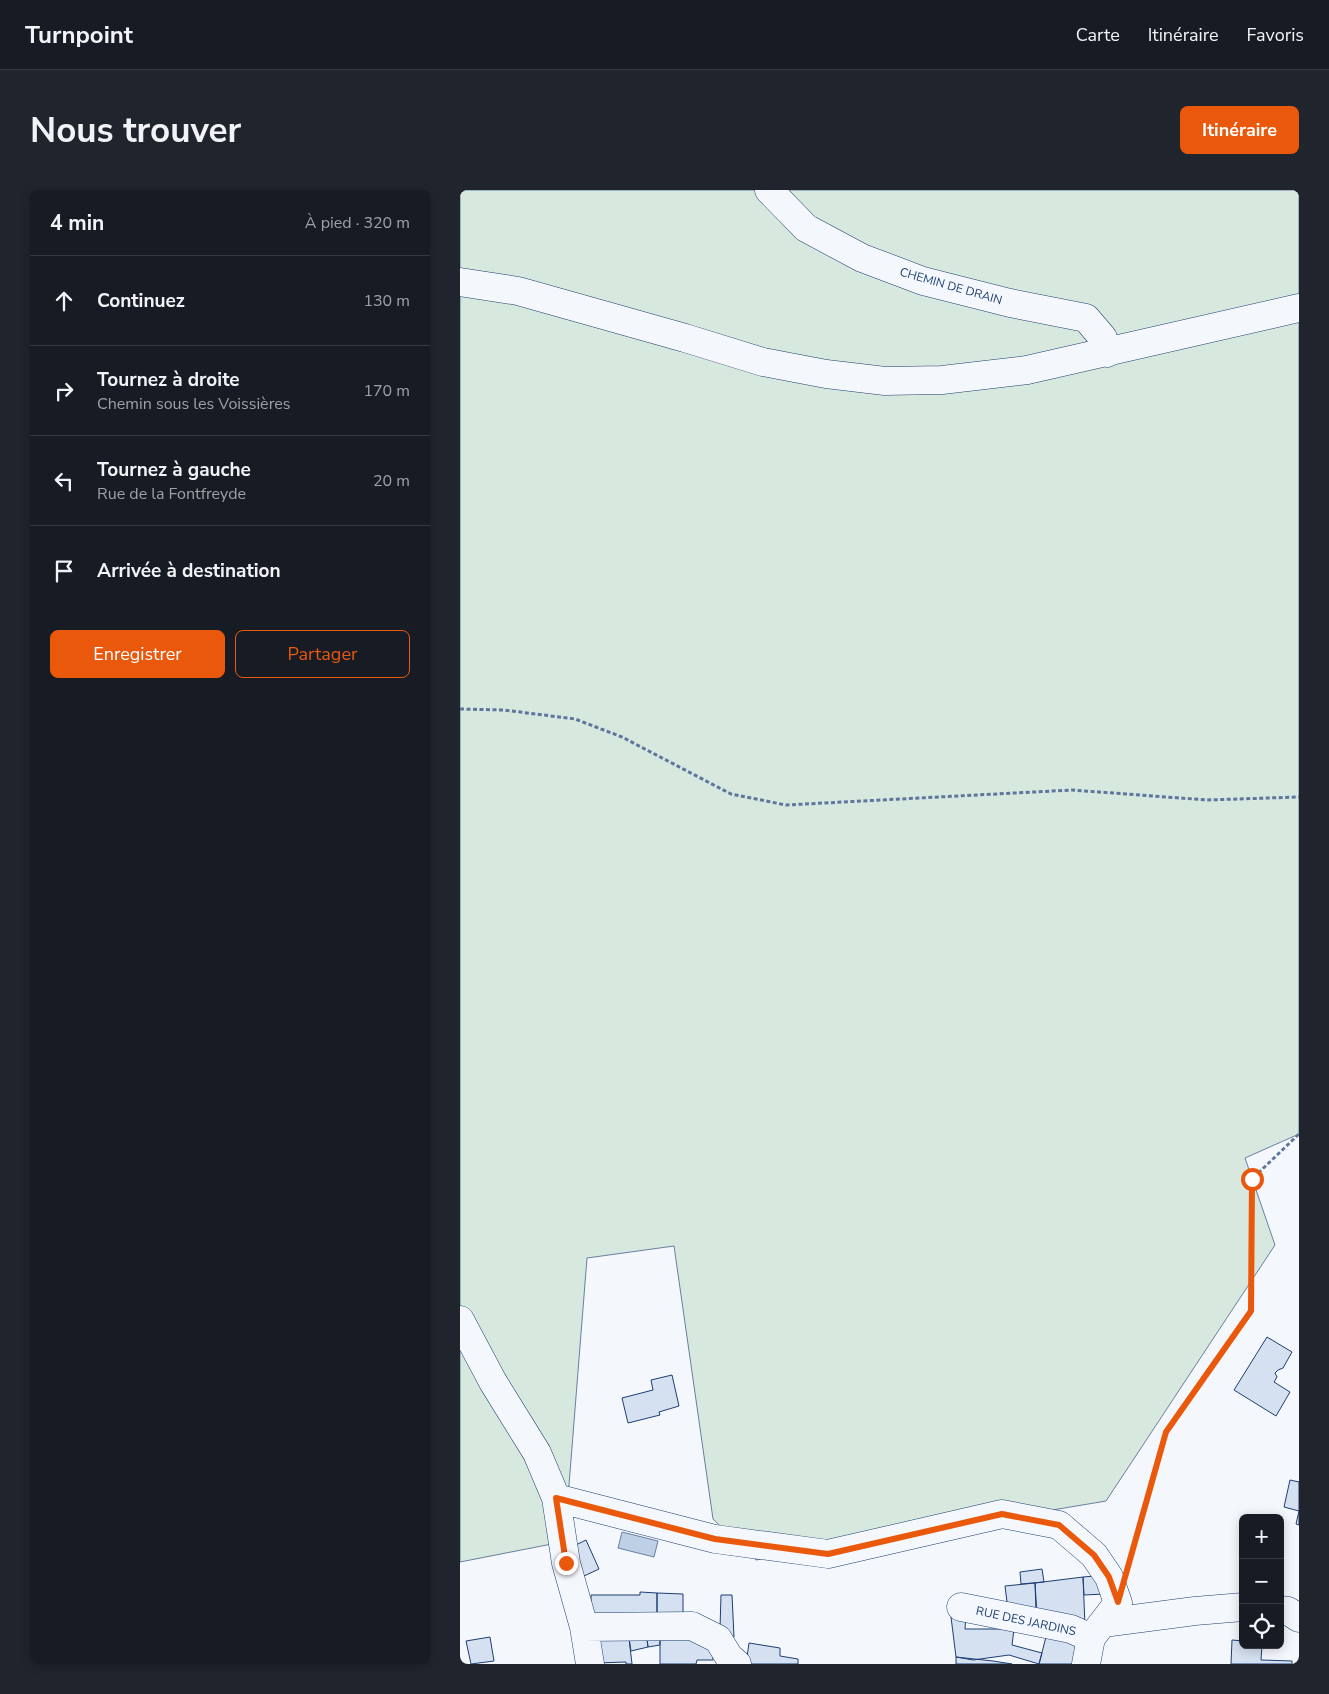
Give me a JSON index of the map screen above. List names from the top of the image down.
{
  "streets": {
    "street": ["CHEMIN DE DRAIN", "RUE DES JARDINS"]
  },
  "page": {
    "header": "Turnpoint",
    "nav": ["Carte", "Itinéraire", "Favoris"],
    "buttons": [
      "Itinéraire",
      ["Enregistrer", "Partager"]
    ],
    "title": "Nous trouver",
    "heading": ["4 min", "À pied · 320 m"],
    "list": [
      ["Continuez", "130 m"],
      ["Tournez à droite", "Chemin sous les Voissières", "170 m"],
      ["Tournez à gauche", "Rue de la Fontfreyde", "20 m"],
      "Arrivée à destination"
    ],
    "map_buttons": ["+", "−"]
  }
}
